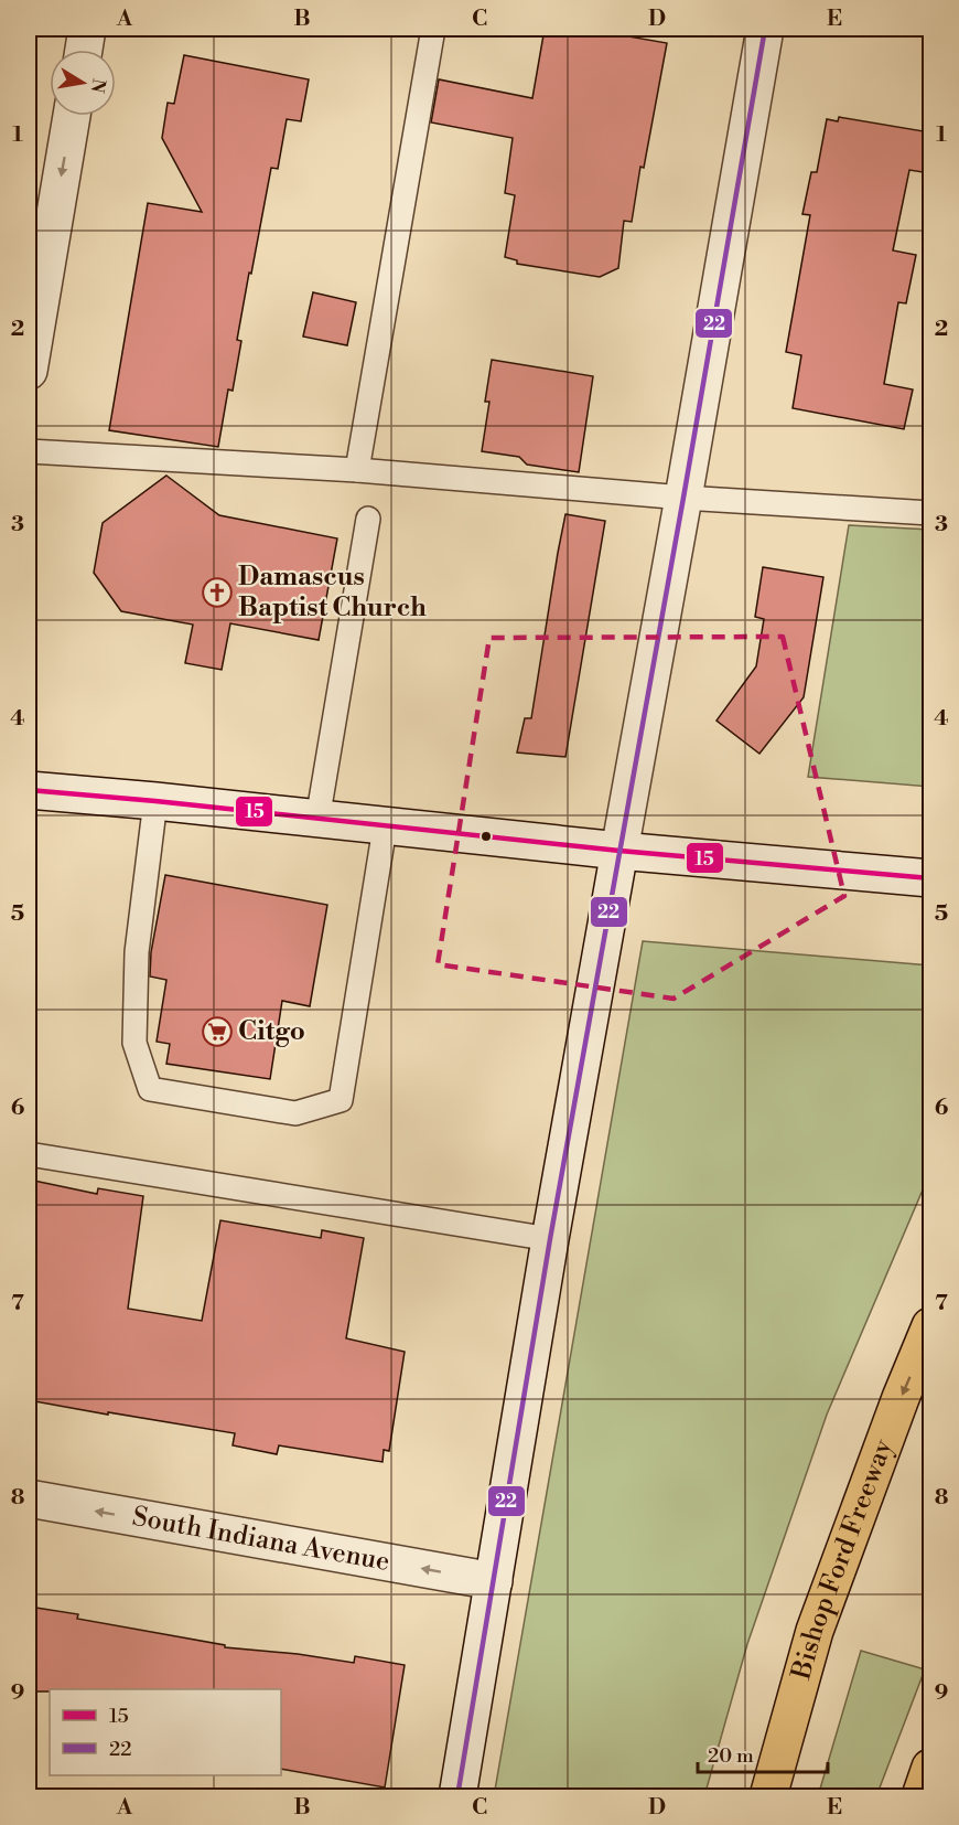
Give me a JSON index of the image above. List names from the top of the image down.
{
  "streets": {
    "highway": ["Bishop Ford Freeway"],
    "street": ["South Indiana Avenue"]
  },
  "one_way": ["South Indiana Avenue", "Bishop Ford Freeway"],
  "places": {
    "church": ["Damascus Baptist Church"],
    "supermarket": ["Citgo"]
  },
  "lines": ["transit line 22", "transit line 15"],
  "legend": ["15", "22"],
  "scale_bar": "20 m",
  "north": "right",
  "grid": {
    "columns": [
      "A",
      "B",
      "C",
      "D",
      "E"
    ],
    "rows": [
      "1",
      "2",
      "3",
      "4",
      "5",
      "6",
      "7",
      "8",
      "9"
    ]
  }
}
